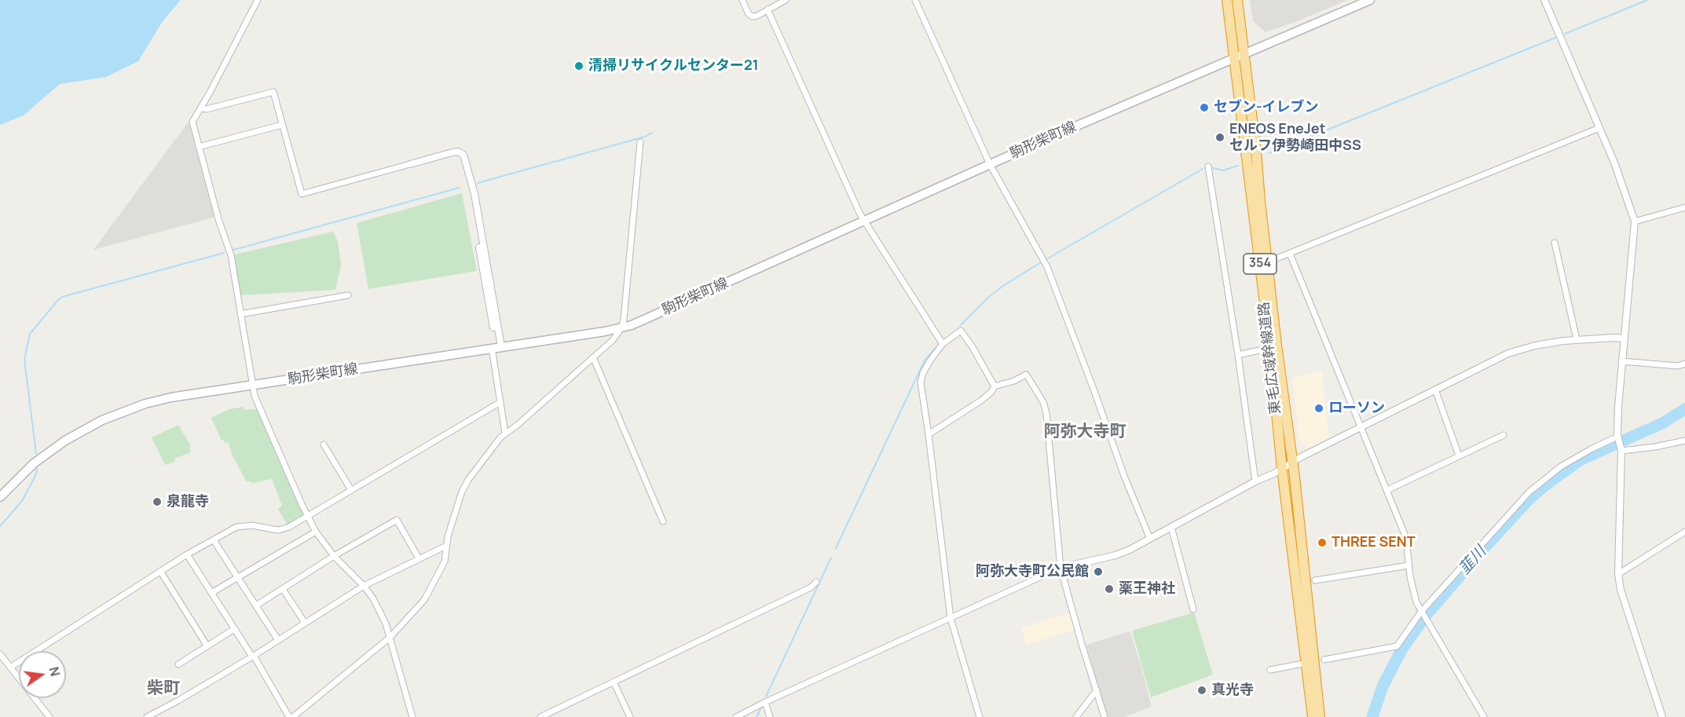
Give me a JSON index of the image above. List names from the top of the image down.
{
  "streets": {
    "highway": ["354", "東毛広域幹線道路"],
    "main road": ["駒形柴町線"]
  },
  "crossings": [
    ["駒形柴町線", "東毛広域幹線道路"]
  ],
  "districts": ["阿弥大寺町", "柴町"],
  "water": ["韮川"],
  "places": [
    "清掃リサイクルセンター21",
    "セブン-イレブン",
    "ENEOS EneJet セルフ伊勢崎田中SS",
    "ローソン",
    "泉龍寺",
    "THREE SENT",
    "阿弥大寺町公民館",
    "薬王神社",
    "真光寺"
  ],
  "north": "right"
}
